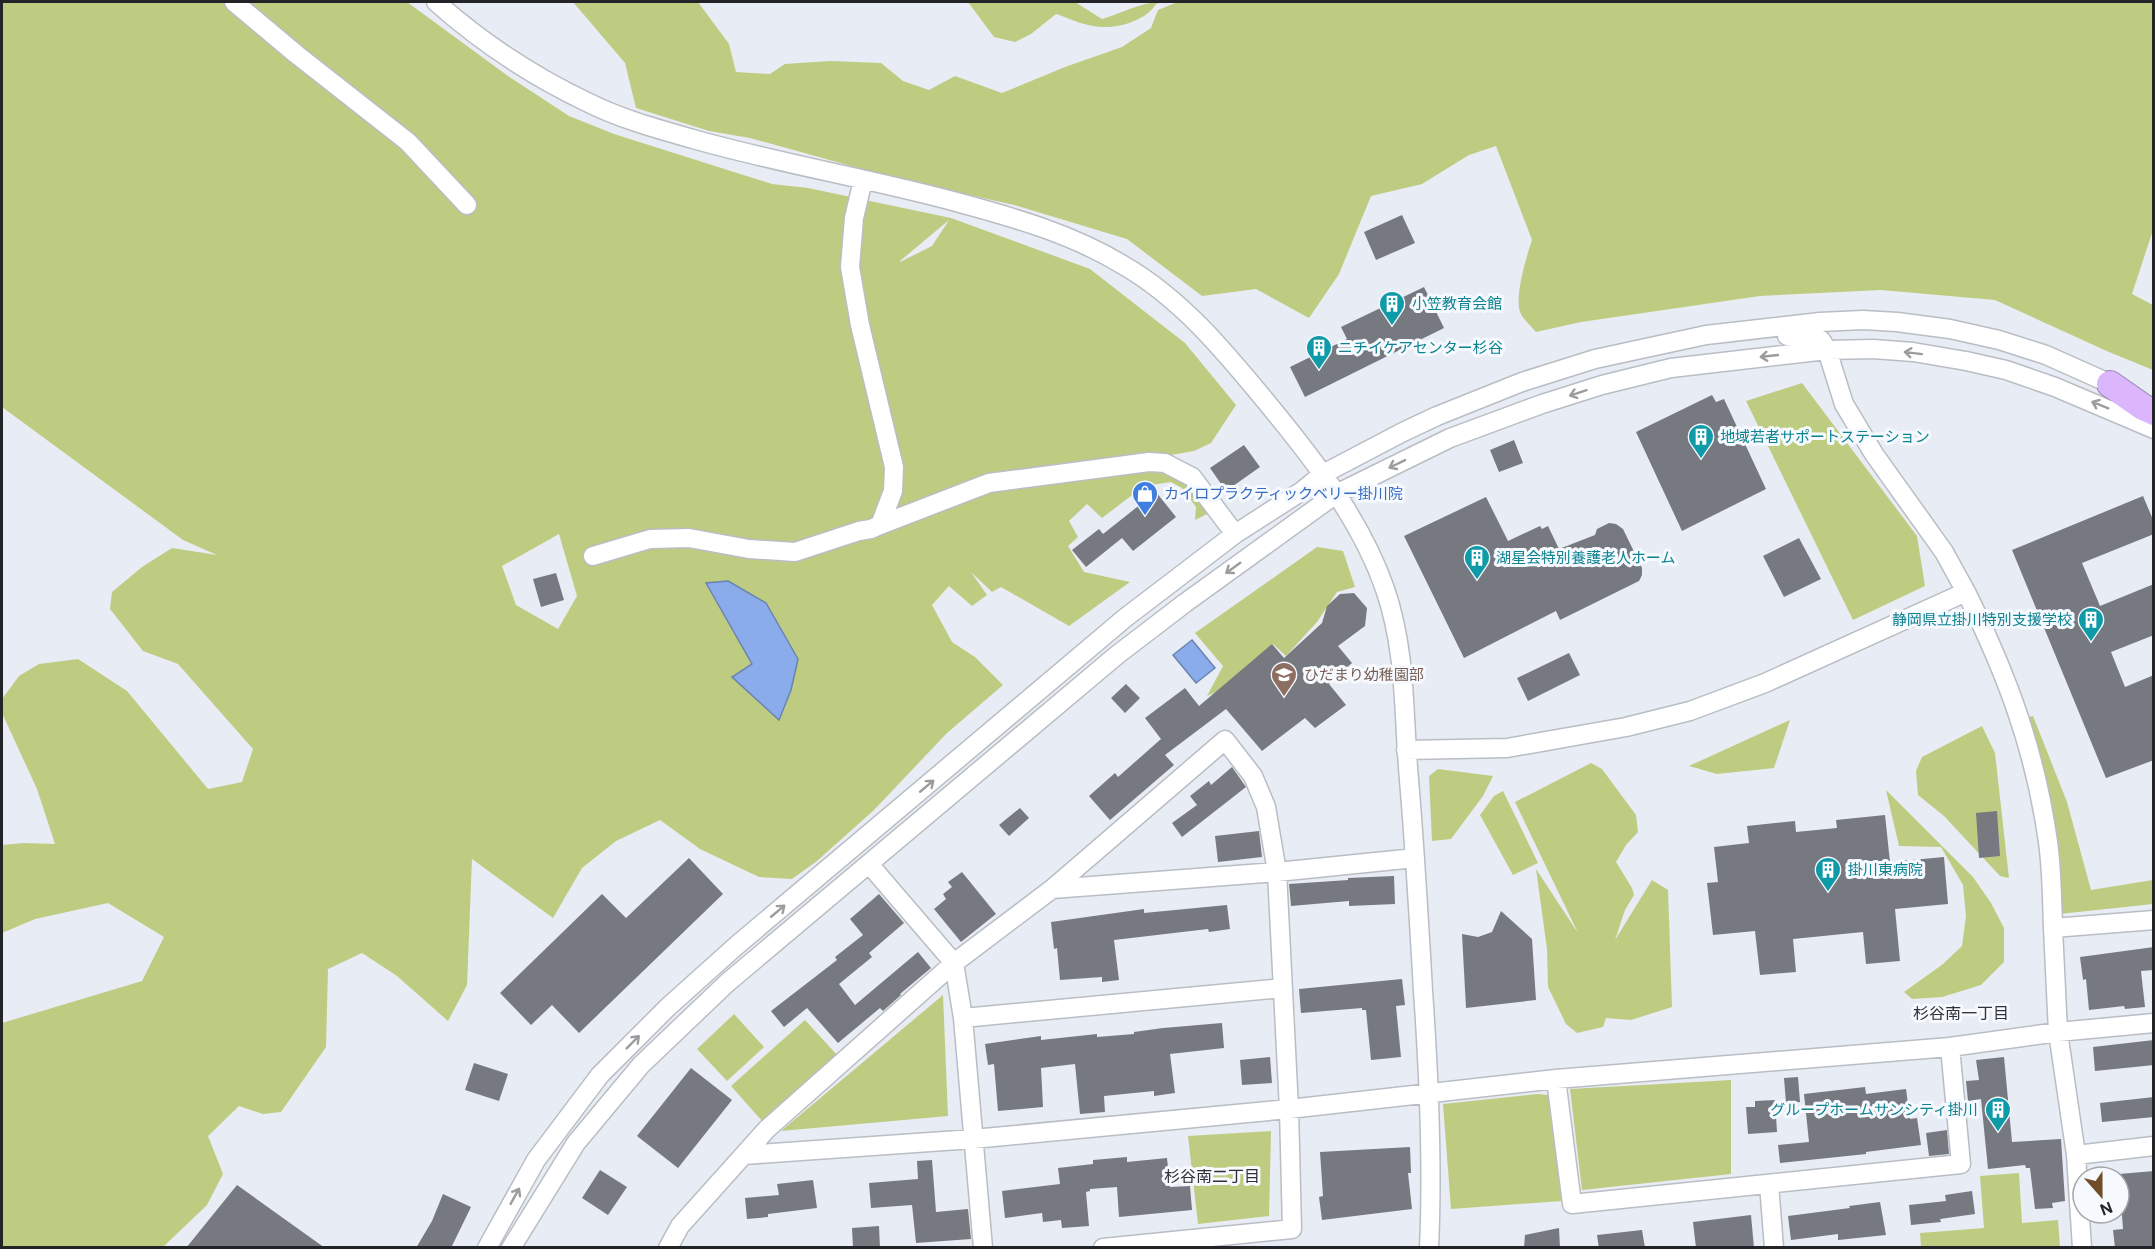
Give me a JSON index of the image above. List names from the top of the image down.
{
  "districts": ["杉谷南一丁目", "杉谷南二丁目"],
  "places": {
    "building": [
      "小笠教育会館",
      "ニチイケアセンター杉谷",
      "地域若者サポートステーション",
      "湖星会特別養護老人ホーム",
      "静岡県立掛川特別支援学校",
      "掛川東病院",
      "グループホームサンシティ掛川"
    ],
    "shop": ["カイロプラクティックベリー掛川院"],
    "school or university": ["ひだまり幼稚園部"]
  },
  "north": "bottom"
}
